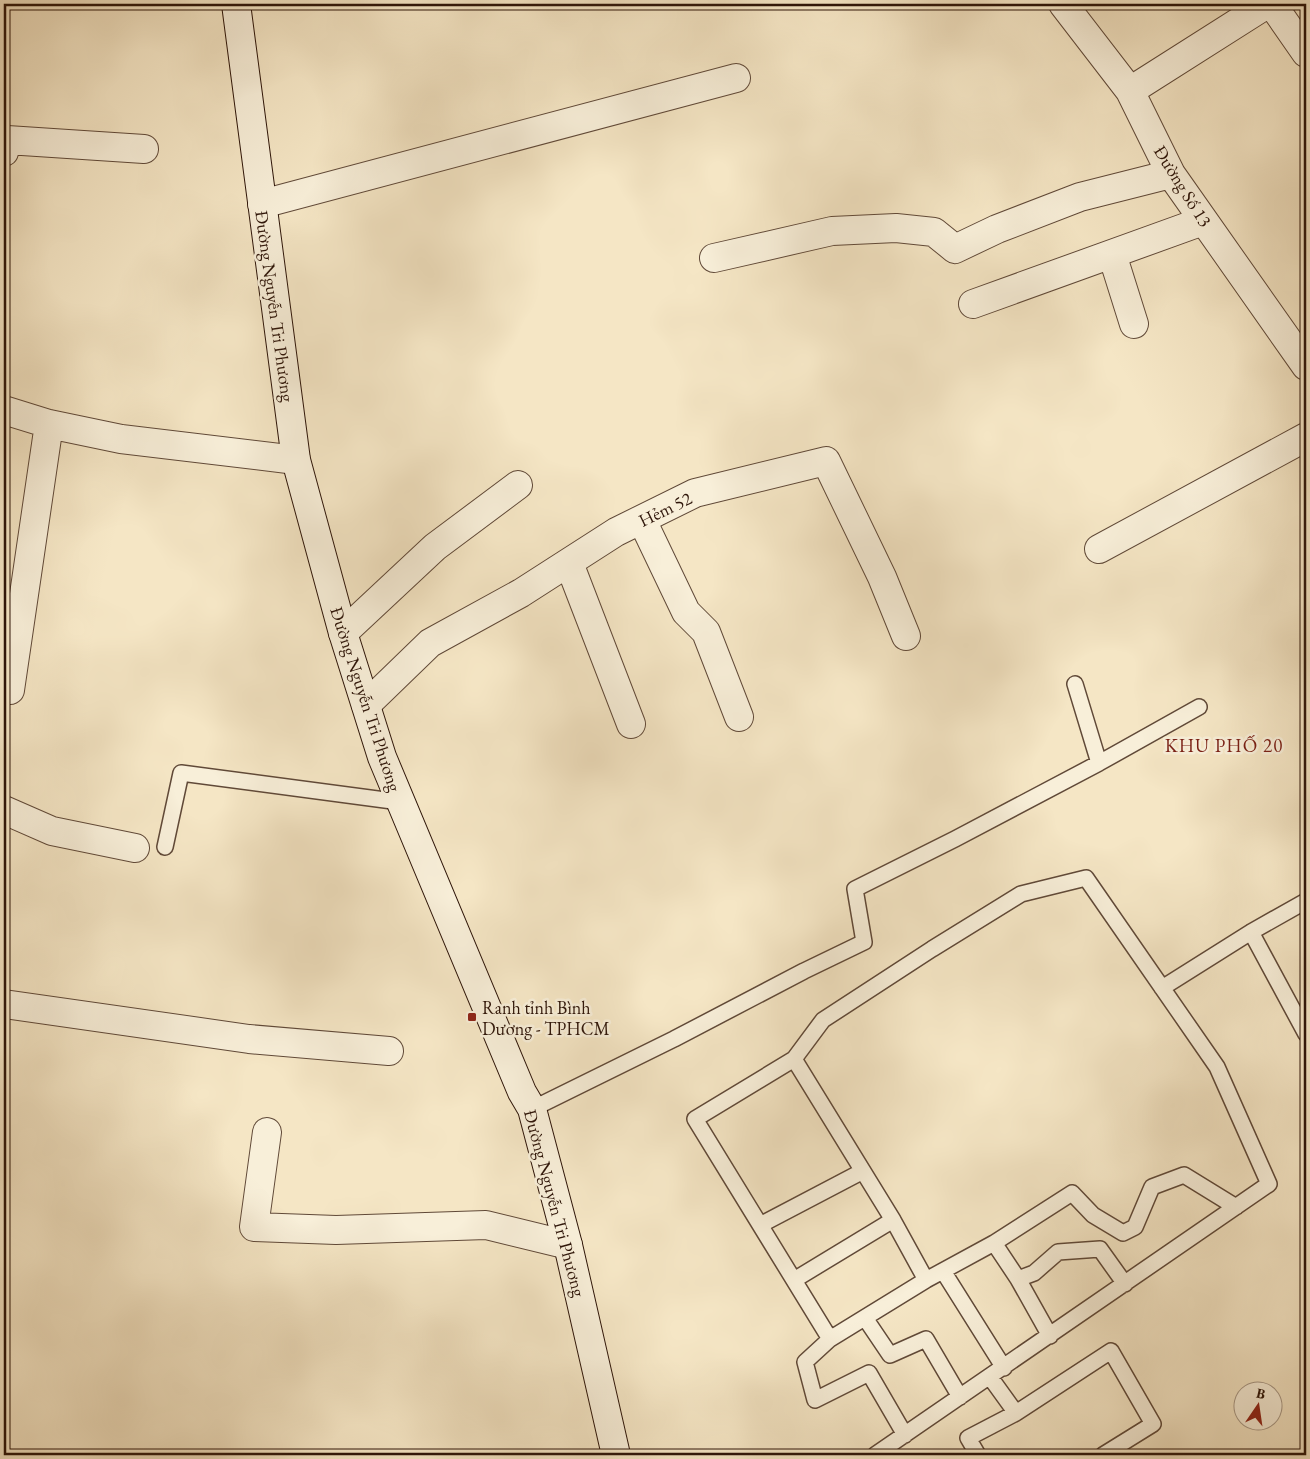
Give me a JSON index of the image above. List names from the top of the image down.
{
  "streets": {
    "street": ["Đường Số 13", "Đường Nguyễn Tri Phương", "Hẻm 52"]
  },
  "crossings": [
    ["Đường Nguyễn Tri Phương", "Hẻm 52"]
  ],
  "districts": ["KHU PHỐ 20"],
  "places": {
    "transit": ["Ranh tỉnh Bình Dương - TPHCM"]
  },
  "north": "top"
}
